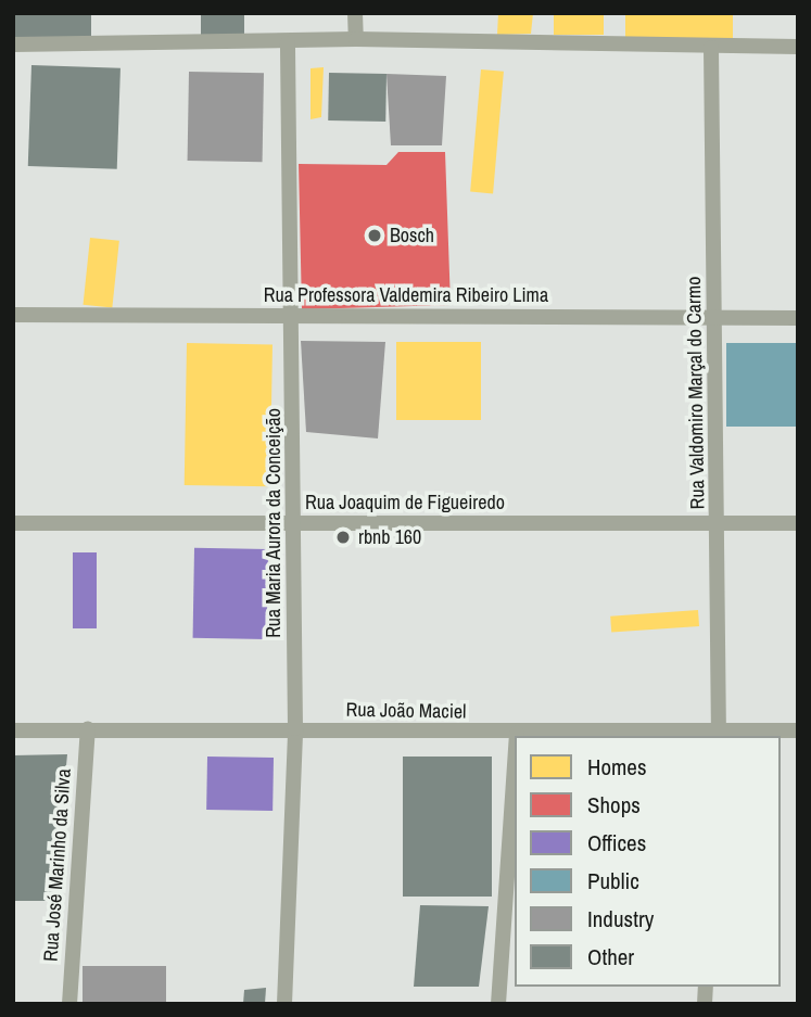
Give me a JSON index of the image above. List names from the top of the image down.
{
  "streets": {
    "street": [
      "Rua Professora Valdemira Ribeiro Lima",
      "Rua Valdomiro Marçal do Carmo",
      "Rua Joaquim de Figueiredo",
      "Rua Maria Aurora da Conceição",
      "Rua João Maciel",
      "Rua José Marinho da Silva"
    ]
  },
  "crossings": [
    ["Rua Professora Valdemira Ribeiro Lima", "Rua Valdomiro Marçal do Carmo"],
    ["Rua Professora Valdemira Ribeiro Lima", "Rua Maria Aurora da Conceição"],
    ["Rua Valdomiro Marçal do Carmo", "Rua Joaquim de Figueiredo"],
    ["Rua Valdomiro Marçal do Carmo", "Rua João Maciel"],
    ["Rua Joaquim de Figueiredo", "Rua Maria Aurora da Conceição"],
    ["Rua Maria Aurora da Conceição", "Rua João Maciel"],
    ["Rua João Maciel", "Rua José Marinho da Silva"]
  ],
  "places": ["Bosch", "rbnb 160"],
  "legend": [
    "Homes",
    "Shops",
    "Offices",
    "Public",
    "Industry",
    "Other"
  ]
}
